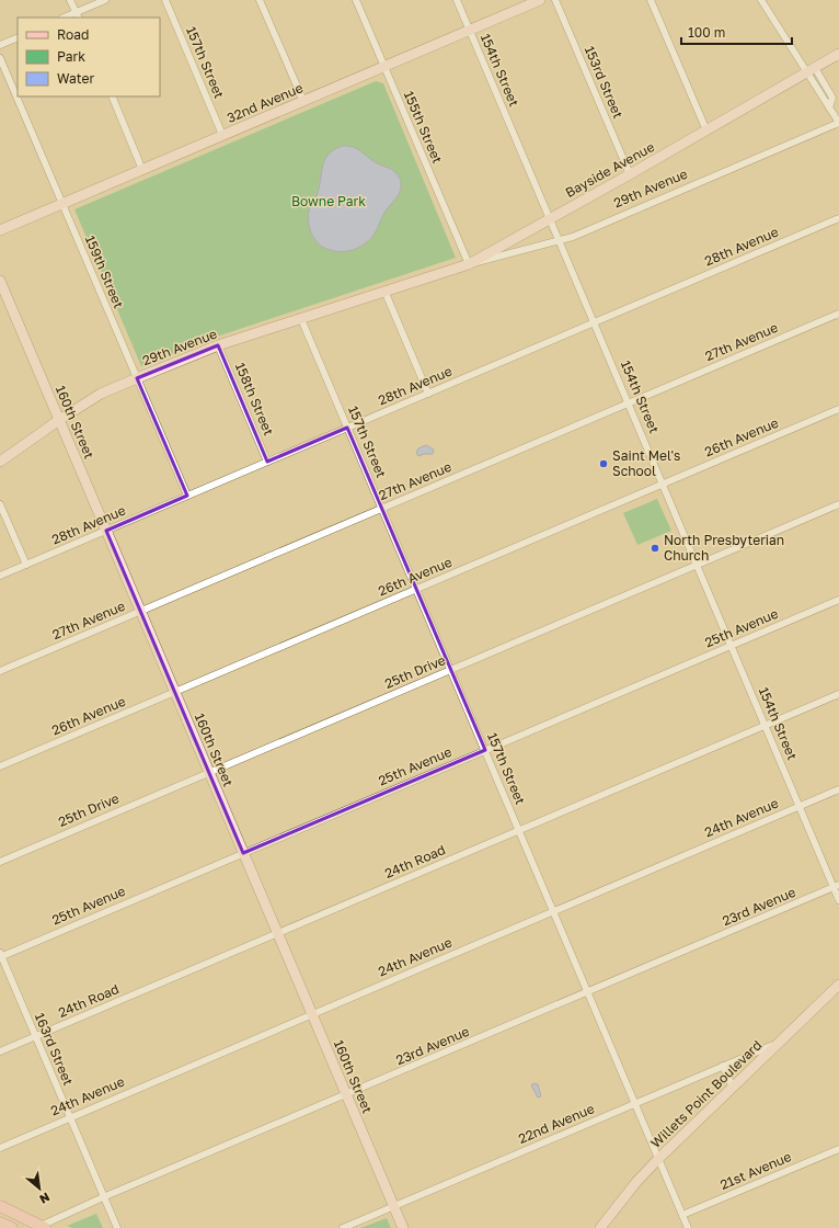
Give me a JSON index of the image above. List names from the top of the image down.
{
  "streets": {
    "street": [
      "157th Street",
      "154th Street",
      "153rd Street",
      "32nd Avenue",
      "155th Street",
      "Bayside Avenue",
      "29th Avenue",
      "28th Avenue",
      "159th Street",
      "27th Avenue",
      "158th Street",
      "160th Street",
      "26th Avenue",
      "25th Avenue",
      "25th Drive",
      "24th Avenue",
      "24th Road",
      "23rd Avenue",
      "163rd Street",
      "Willets Point Boulevard",
      "22nd Avenue",
      "21st Avenue"
    ]
  },
  "crossings": [
    ["157th Street", "32nd Avenue"],
    ["157th Street", "29th Avenue"],
    ["157th Street", "28th Avenue"],
    ["157th Street", "27th Avenue"],
    ["157th Street", "26th Avenue"],
    ["157th Street", "25th Avenue"],
    ["157th Street", "25th Drive"],
    ["157th Street", "24th Avenue"],
    ["157th Street", "24th Road"],
    ["157th Street", "23rd Avenue"],
    ["157th Street", "Willets Point Boulevard"],
    ["157th Street", "22nd Avenue"],
    ["157th Street", "21st Avenue"],
    ["154th Street", "32nd Avenue"],
    ["154th Street", "Bayside Avenue"],
    ["154th Street", "29th Avenue"],
    ["154th Street", "28th Avenue"],
    ["154th Street", "27th Avenue"],
    ["154th Street", "26th Avenue"],
    ["154th Street", "25th Avenue"],
    ["154th Street", "25th Drive"],
    ["154th Street", "24th Avenue"],
    ["154th Street", "24th Road"],
    ["154th Street", "23rd Avenue"],
    ["153rd Street", "Bayside Avenue"],
    ["32nd Avenue", "155th Street"],
    ["32nd Avenue", "159th Street"],
    ["155th Street", "Bayside Avenue"],
    ["155th Street", "29th Avenue"],
    ["Bayside Avenue", "29th Avenue"],
    ["29th Avenue", "159th Street"],
    ["29th Avenue", "158th Street"],
    ["29th Avenue", "160th Street"],
    ["28th Avenue", "159th Street"],
    ["28th Avenue", "158th Street"],
    ["28th Avenue", "160th Street"],
    ["27th Avenue", "160th Street"],
    ["160th Street", "26th Avenue"],
    ["160th Street", "25th Avenue"],
    ["160th Street", "25th Drive"],
    ["160th Street", "24th Avenue"],
    ["160th Street", "24th Road"],
    ["160th Street", "23rd Avenue"],
    ["160th Street", "22nd Avenue"],
    ["25th Avenue", "163rd Street"],
    ["24th Avenue", "163rd Street"],
    ["24th Road", "163rd Street"],
    ["23rd Avenue", "163rd Street"],
    ["Willets Point Boulevard", "22nd Avenue"]
  ],
  "parks": ["Bowne Park"],
  "places": ["Saint Mel's School", "North Presbyterian Church"],
  "legend": ["Road", "Park", "Water"],
  "scale_bar": "100 m",
  "north": "bottom right"
}
